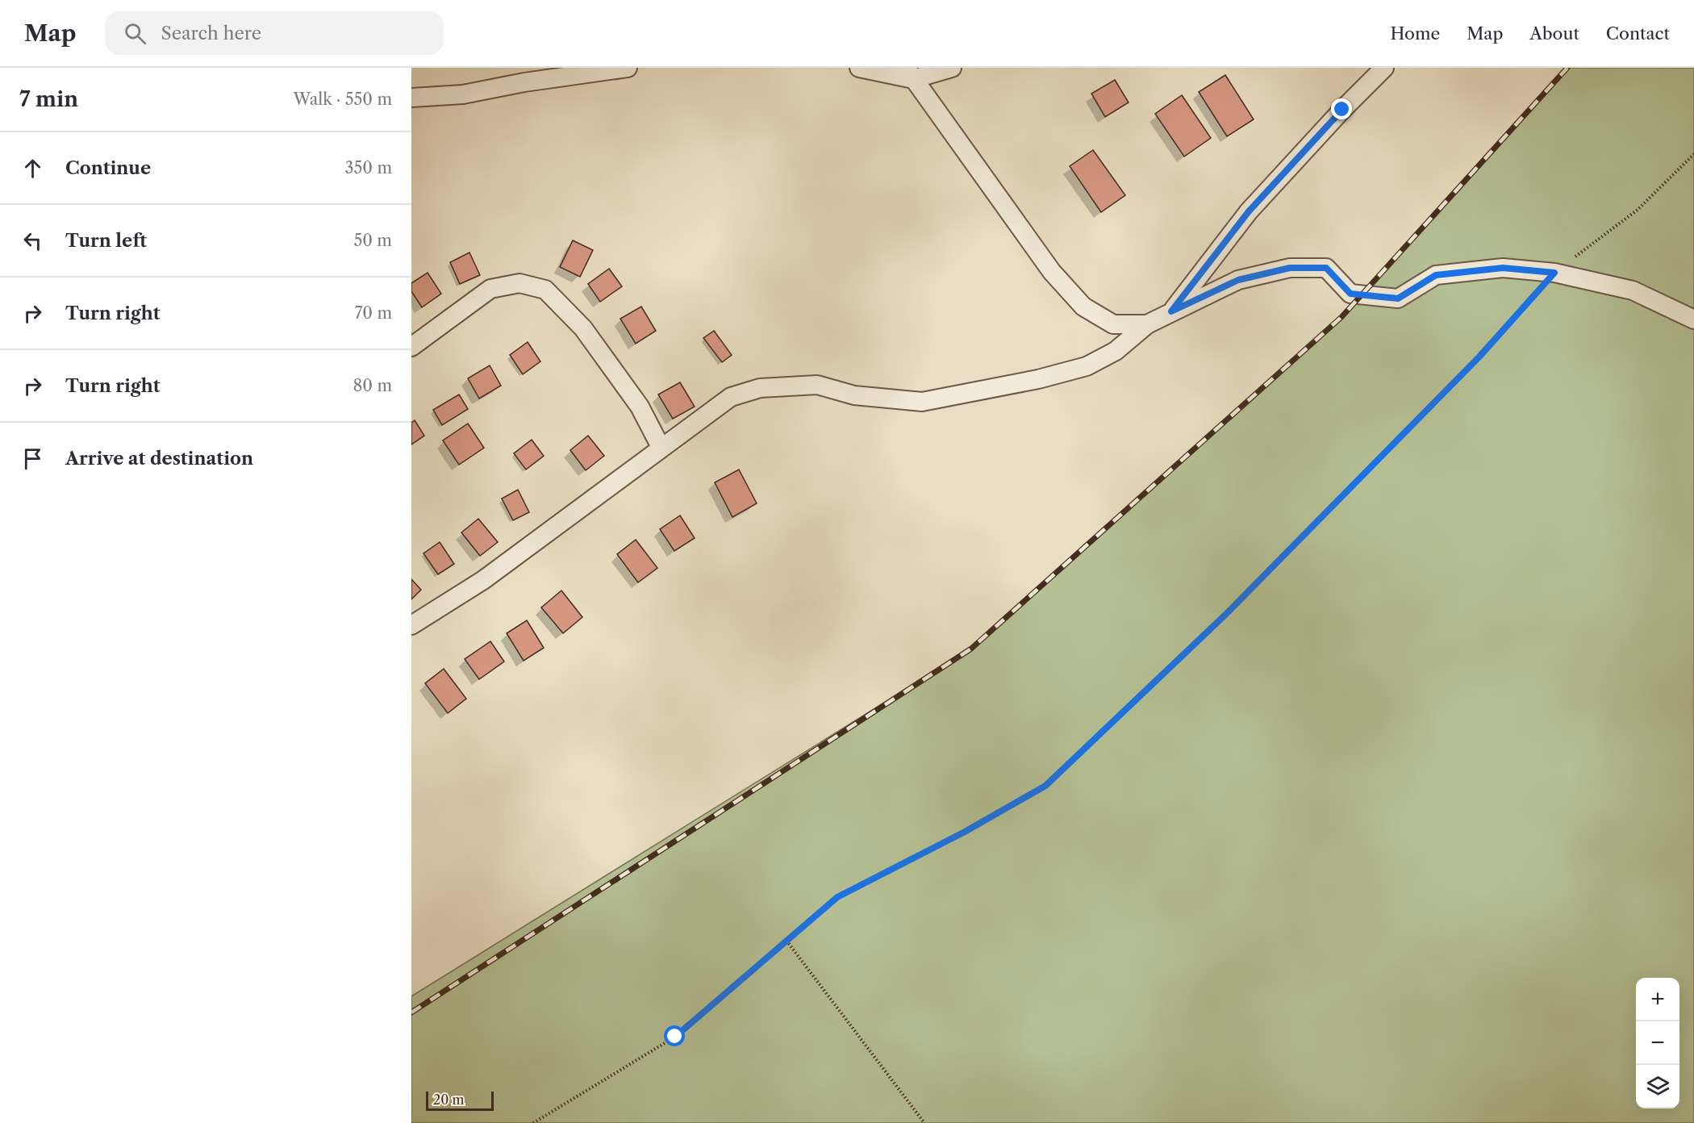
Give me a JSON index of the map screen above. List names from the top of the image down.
{
  "scale_bar": "20 m",
  "page": {
    "header": "Map",
    "search": "Search here",
    "nav": [
      "Home",
      "Map",
      "About",
      "Contact"
    ],
    "heading": ["7 min", "Walk · 550 m"],
    "list": [
      ["Continue", "350 m"],
      ["Turn left", "50 m"],
      ["Turn right", "70 m"],
      ["Turn right", "80 m"],
      "Arrive at destination"
    ],
    "map_buttons": ["+", "−"],
    "scale": "20 m"
  }
}
